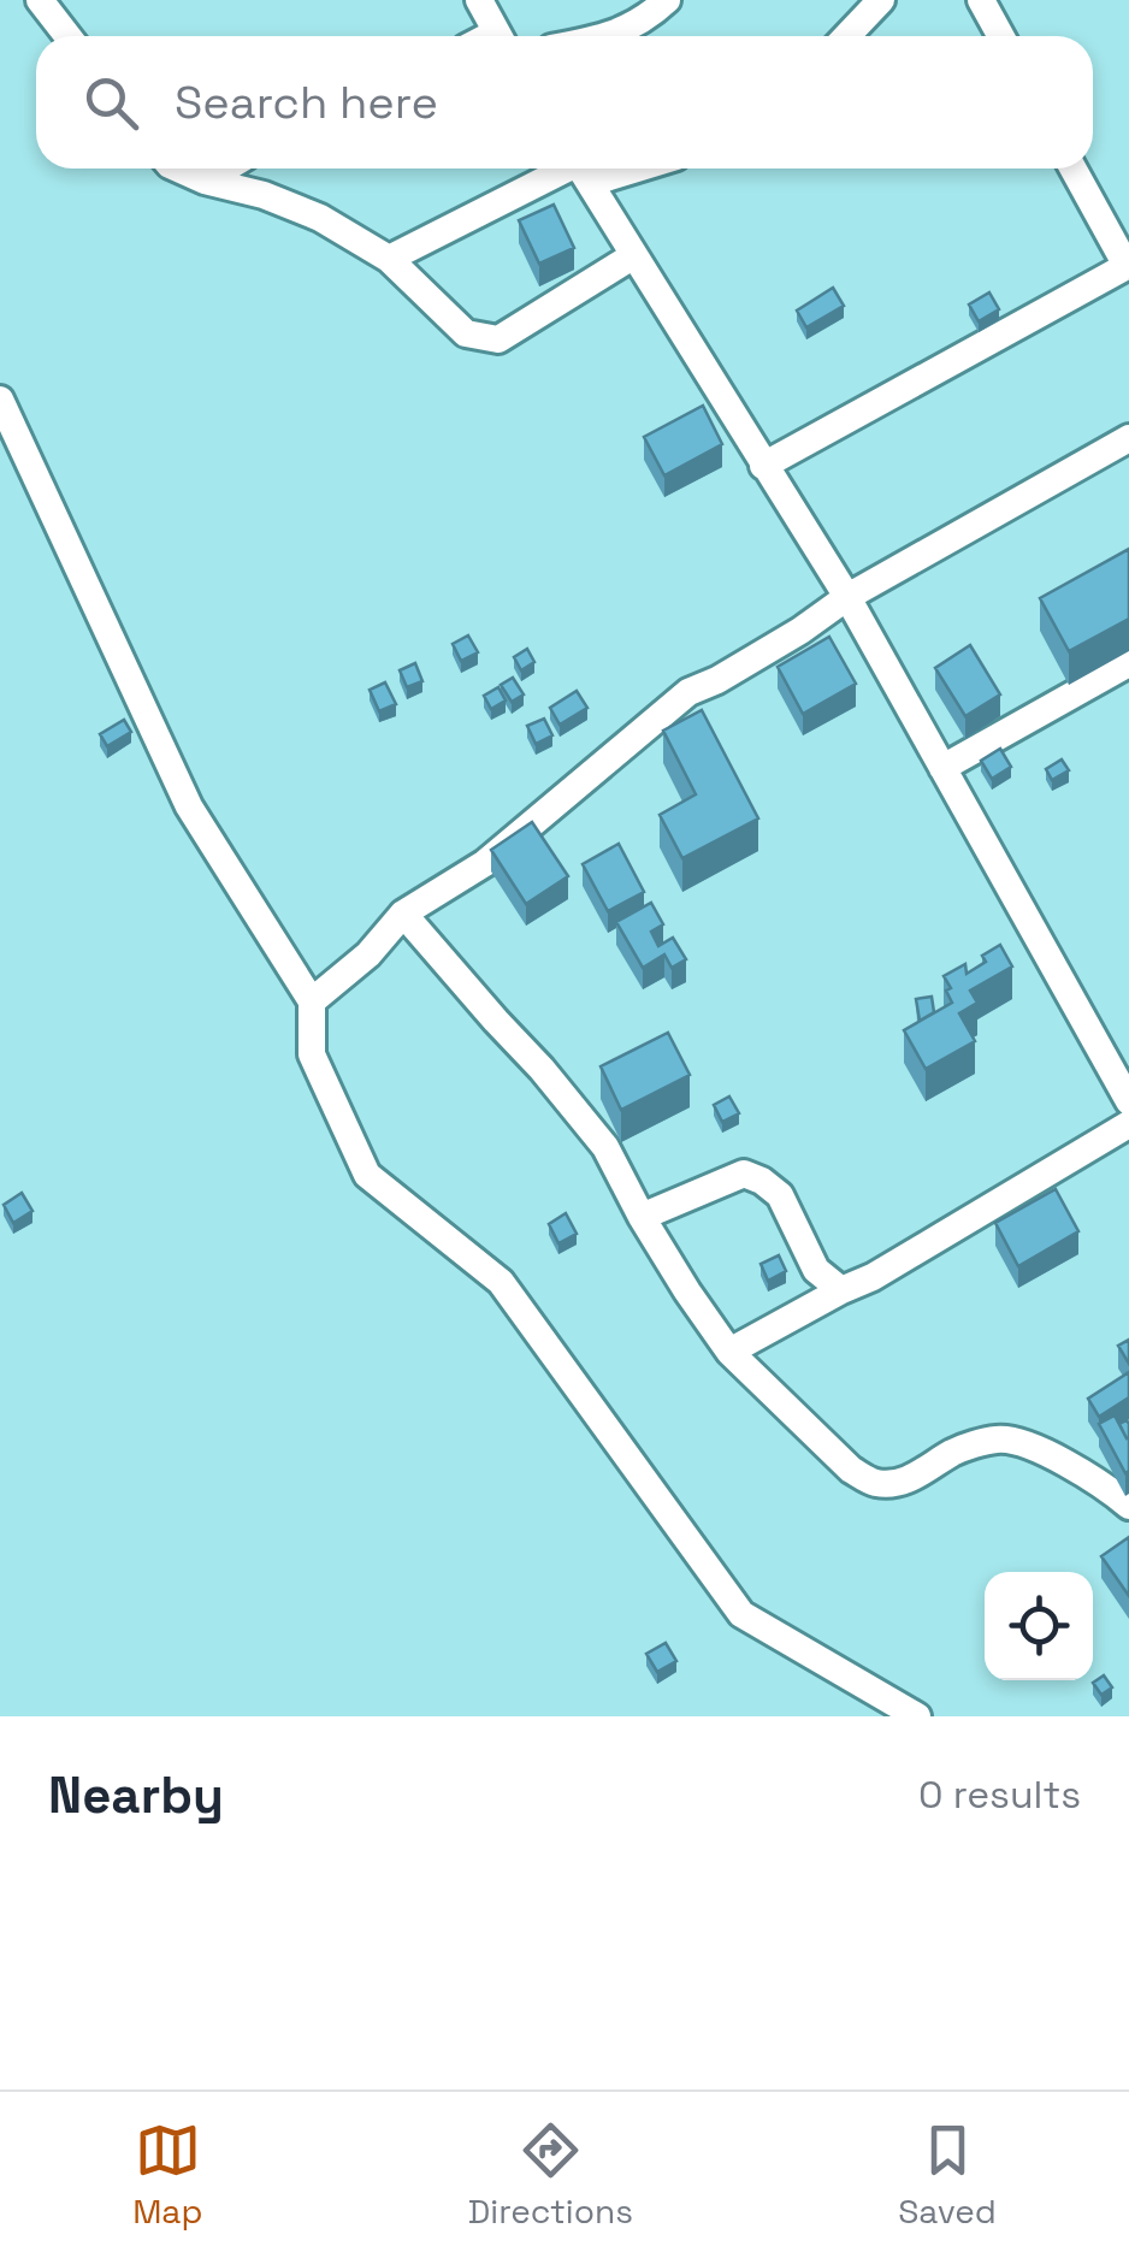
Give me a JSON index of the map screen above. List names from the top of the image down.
{
  "page": {
    "search": "Search here",
    "heading": ["Nearby", "0 results"],
    "nav": ["Map", "Directions", "Saved"]
  }
}
